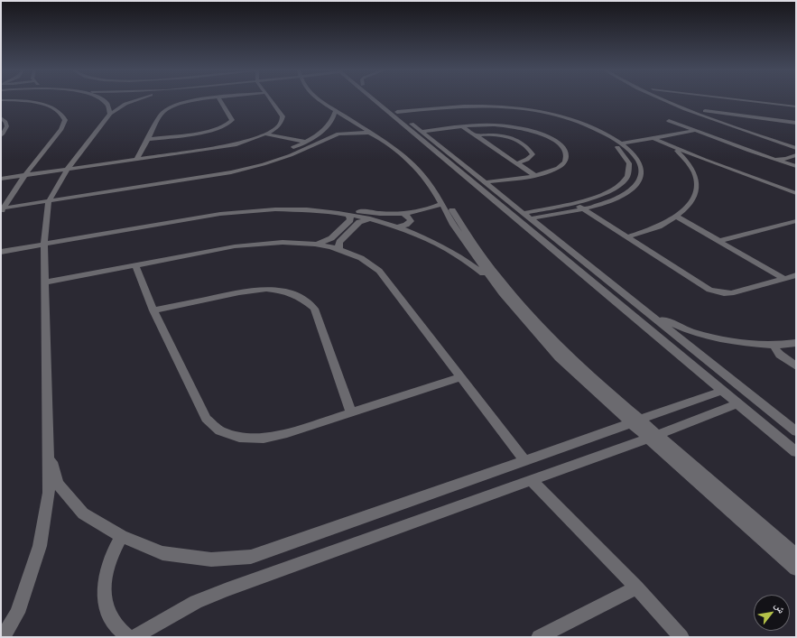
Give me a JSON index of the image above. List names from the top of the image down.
{
  "north": "top right"
}
